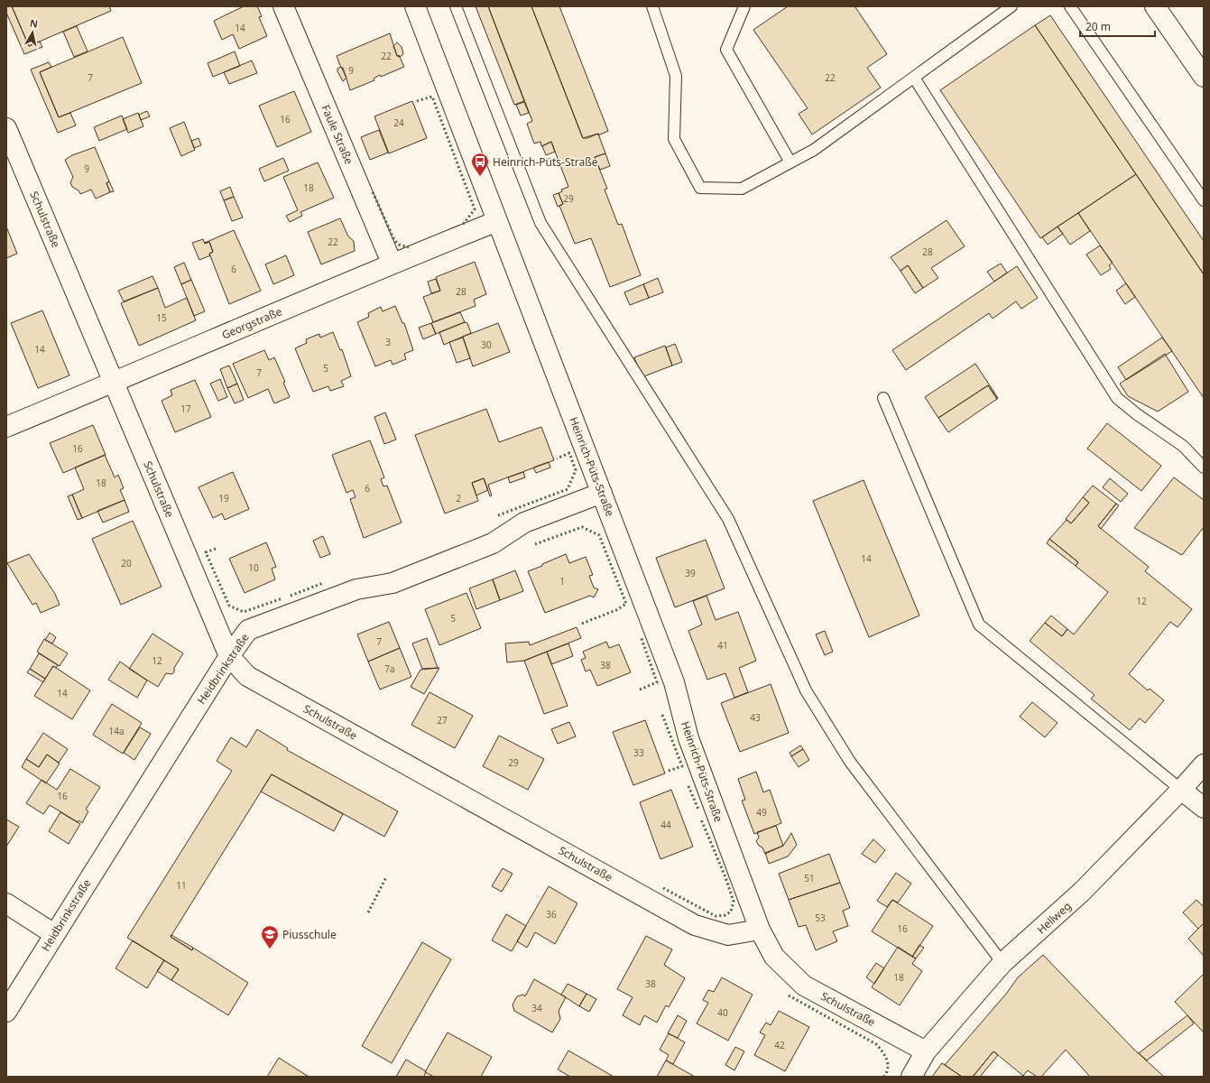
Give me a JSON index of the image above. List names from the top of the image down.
{
  "streets": {
    "street": [
      "Faule Straße",
      "Schulstraße",
      "Georgstraße",
      "Heinrich-Püts-Straße",
      "Heidbrinkstraße",
      "Hellweg"
    ]
  },
  "crossings": [
    ["Faule Straße", "Georgstraße"],
    ["Schulstraße", "Georgstraße"],
    ["Schulstraße", "Heinrich-Püts-Straße"],
    ["Schulstraße", "Heidbrinkstraße"],
    ["Schulstraße", "Hellweg"],
    ["Georgstraße", "Heinrich-Püts-Straße"],
    ["Heinrich-Püts-Straße", "Heidbrinkstraße"]
  ],
  "places": {
    "bus stop": ["Heinrich-Püts-Straße"],
    "school or university": ["Piusschule"]
  },
  "house_numbers": [
    "14",
    "22",
    "9",
    "7",
    "22",
    "16",
    "24",
    "9",
    "18",
    "29",
    "22",
    "28",
    "6",
    "28",
    "15",
    "3",
    "30",
    "14",
    "5",
    "7",
    "17",
    "16",
    "18",
    "6",
    "19",
    "2",
    "14",
    "20",
    "10",
    "39",
    "1",
    "12",
    "5",
    "7",
    "41",
    "12",
    "38",
    "7a",
    "14",
    "43",
    "27",
    "14a",
    "33",
    "29",
    "16",
    "49",
    "44",
    "51",
    "11",
    "36",
    "53",
    "16",
    "18",
    "38",
    "34",
    "40",
    "42"
  ],
  "scale_bar": "20 m",
  "north": "top"
}
